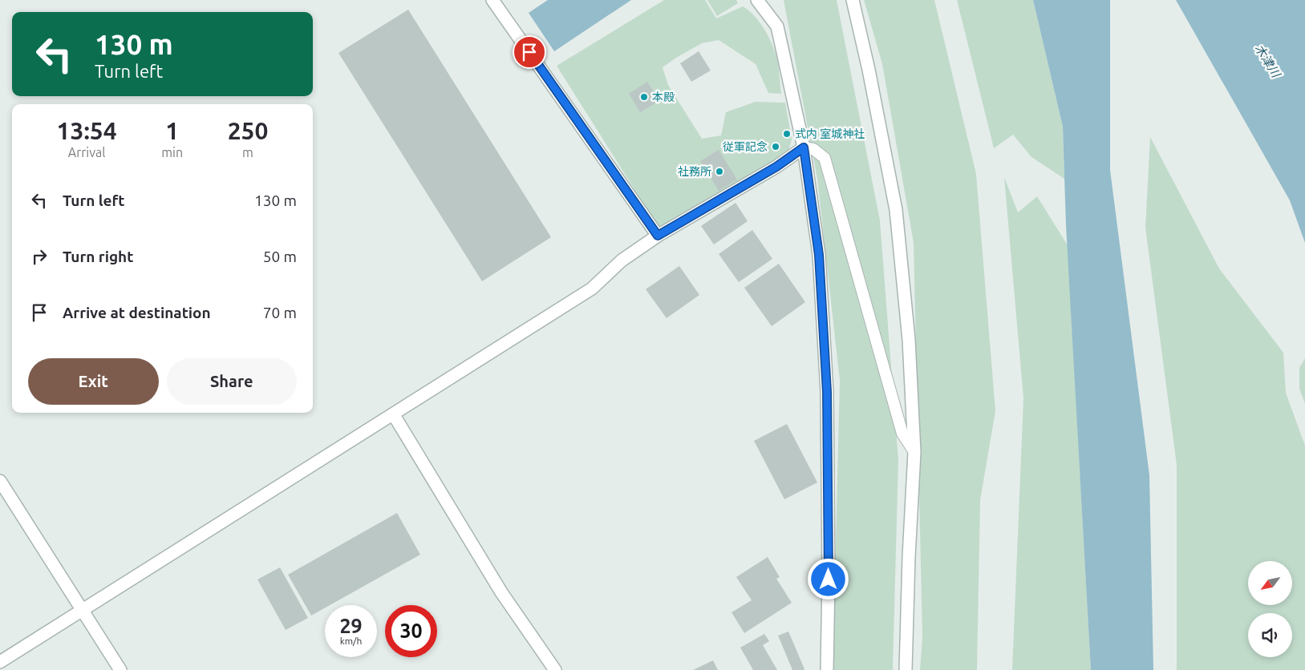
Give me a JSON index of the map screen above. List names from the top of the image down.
{
  "water": ["木津川"],
  "places": [
    "本殿",
    "式内 室城神社",
    "従軍記念",
    "社務所"
  ],
  "north": "bottom left",
  "page": {
    "turn": ["130 m", "Turn left"],
    "eta": [
      "13:54",
      "Arrival",
      "1",
      "min",
      "250",
      "m"
    ],
    "list": [
      {
        "name": "Turn left",
        "value": "130 m"
      },
      {
        "name": "Turn right",
        "value": "50 m"
      },
      {
        "name": "Arrive at destination",
        "value": "70 m"
      }
    ],
    "buttons": ["Exit", "Share"],
    "speed": "29 km/h",
    "limit": "30"
  }
}
